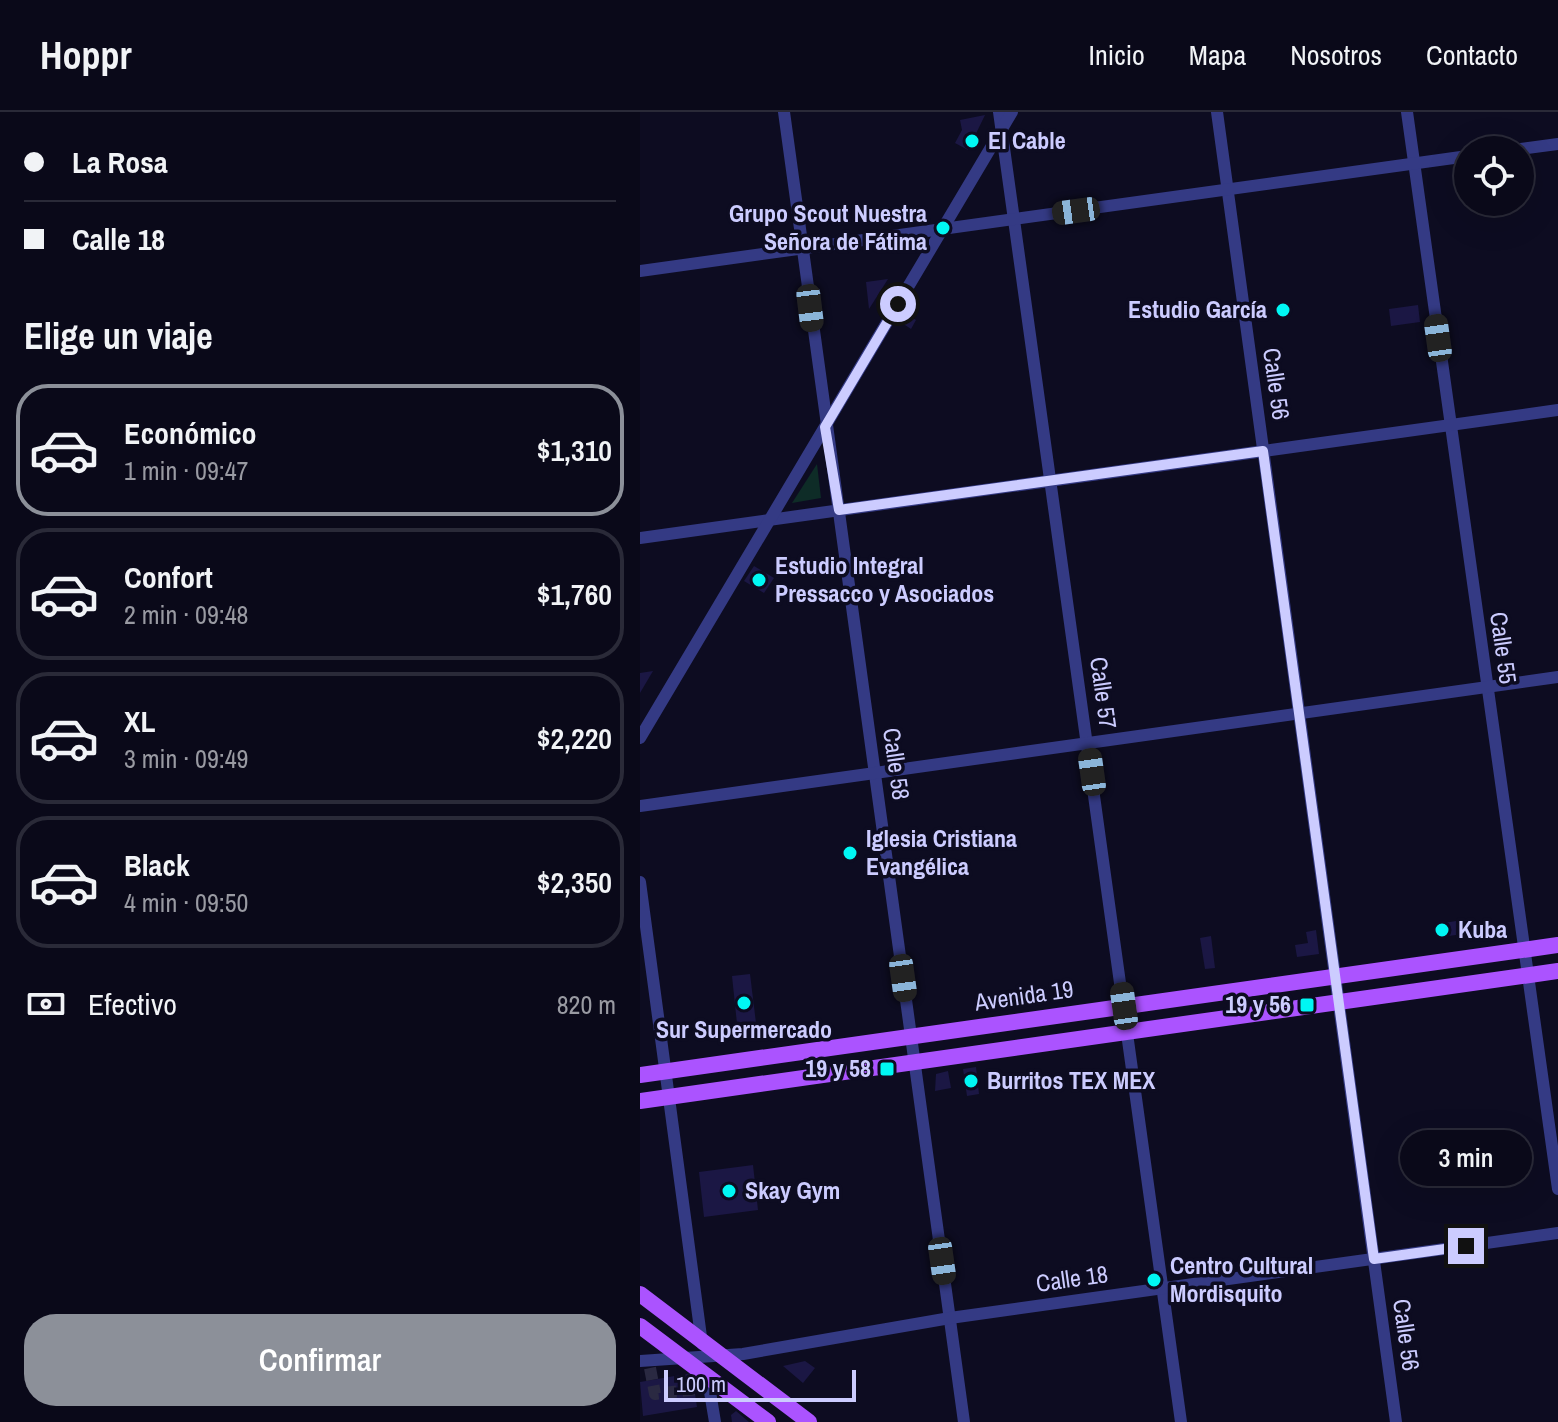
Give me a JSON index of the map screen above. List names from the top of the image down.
{
  "streets": {
    "main road": ["Avenida 19"],
    "street": [
      "Calle 56",
      "Calle 55",
      "Calle 57",
      "Calle 58",
      "Calle 18"
    ]
  },
  "crossings": [
    ["Calle 56", "Avenida 19"],
    ["Calle 56", "Calle 18"],
    ["Calle 55", "Avenida 19"],
    ["Calle 57", "Avenida 19"],
    ["Calle 57", "Calle 18"],
    ["Calle 58", "Avenida 19"],
    ["Calle 58", "Calle 18"]
  ],
  "places": {
    "other": [
      "El Cable",
      "Grupo Scout Nuestra Señora de Fátima",
      "Estudio García",
      "Estudio Integral Pressacco y Asociados",
      "Iglesia Cristiana Evangélica",
      "Kuba",
      "Sur Supermercado",
      "Burritos TEX MEX",
      "Skay Gym",
      "Centro Cultural Mordisquito"
    ],
    "transit": ["19 y 56", "19 y 58"]
  },
  "scale_bar": "100 m",
  "page": {
    "header": "Hoppr",
    "nav": [
      "Inicio",
      "Mapa",
      "Nosotros",
      "Contacto"
    ],
    "banner": ["La Rosa", "Calle 18"],
    "heading": "Elige un viaje",
    "list": [
      {
        "name": "Económico",
        "note": "1 min · 09:47",
        "value": "$1,310"
      },
      {
        "name": "Confort",
        "note": "2 min · 09:48",
        "value": "$1,760"
      },
      {
        "name": "XL",
        "note": "3 min · 09:49",
        "value": "$2,220"
      },
      {
        "name": "Black",
        "note": "4 min · 09:50",
        "value": "$2,350"
      }
    ],
    "pay": ["Efectivo", "820 m"],
    "bubble": "3 min",
    "buttons": "Confirmar",
    "scale": "100 m"
  }
}
